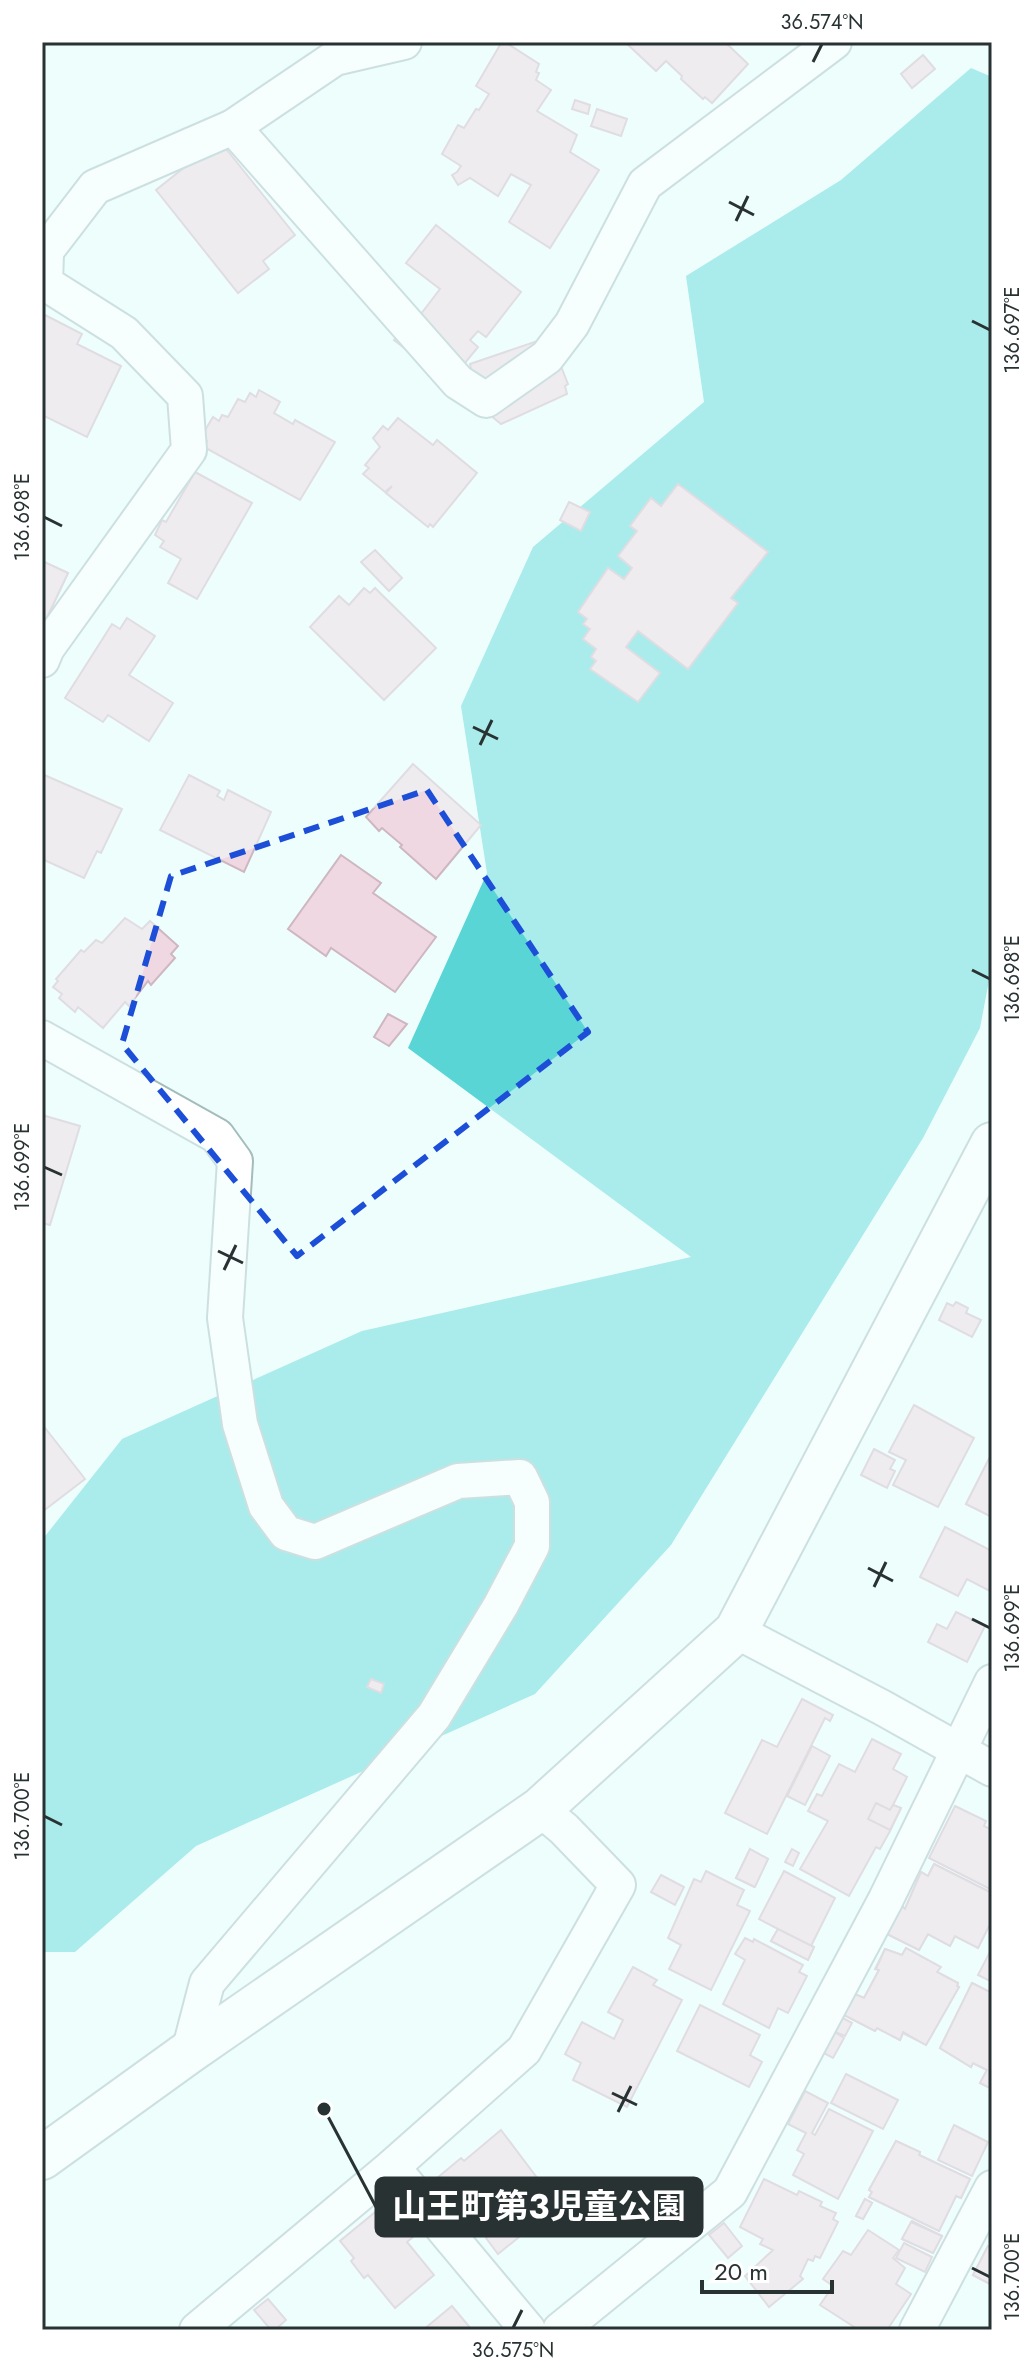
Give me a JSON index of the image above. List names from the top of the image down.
{
  "places": ["山王町第３児童公園"],
  "scale_bar": "20 m",
  "coordinates": [
    "36.574°N",
    "136.697°E",
    "136.698°E",
    "136.699°E",
    "136.700°E",
    "36.575°N"
  ]
}
